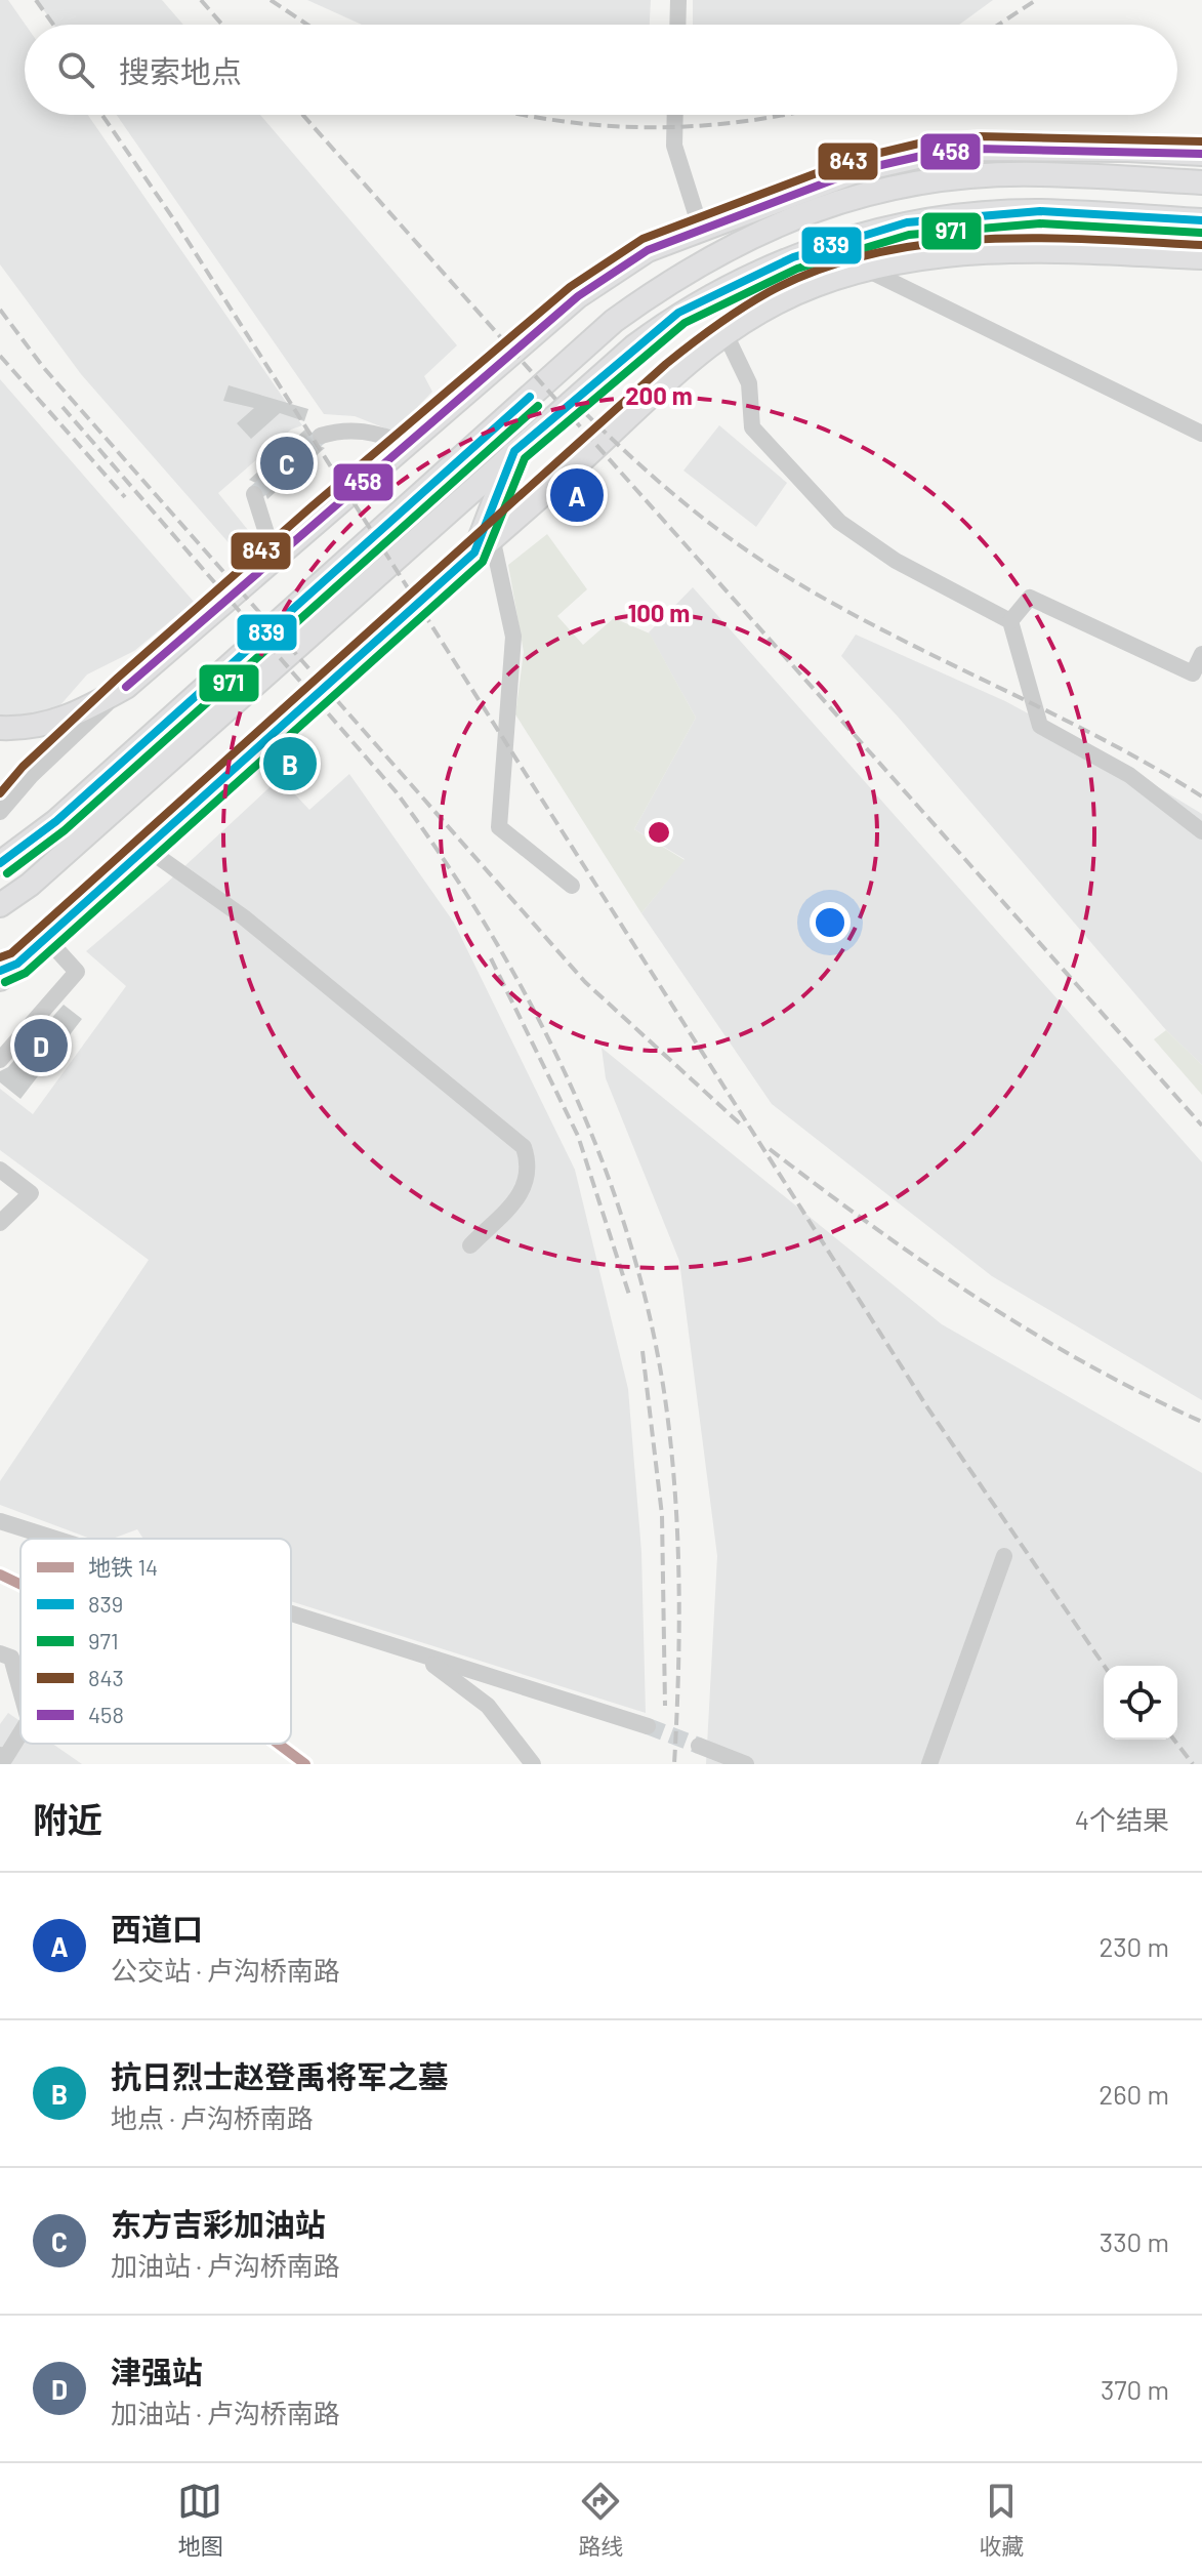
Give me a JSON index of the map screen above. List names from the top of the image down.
{
  "lines": [
    "transit line 843",
    "transit line 458",
    "transit line 839",
    "transit line 971",
    "metro line 14"
  ],
  "legend": [
    "地铁 14",
    "839",
    "971",
    "843",
    "458"
  ],
  "page": {
    "search": "搜索地点",
    "pins": [
      "C",
      "A",
      "B",
      "D"
    ],
    "heading": ["附近", "4个结果"],
    "list": [
      {
        "mark": "A",
        "name": "西道口",
        "note": "公交站 · 卢沟桥南路",
        "value": "230 m"
      },
      {
        "mark": "B",
        "name": "抗日烈士赵登禹将军之墓",
        "note": "地点 · 卢沟桥南路",
        "value": "260 m"
      },
      {
        "mark": "C",
        "name": "东方吉彩加油站",
        "note": "加油站 · 卢沟桥南路",
        "value": "330 m"
      },
      {
        "mark": "D",
        "name": "津强站",
        "note": "加油站 · 卢沟桥南路",
        "value": "370 m"
      }
    ],
    "nav": ["地图", "路线", "收藏"]
  },
  "rings": ["200 m", "100 m"]
}
